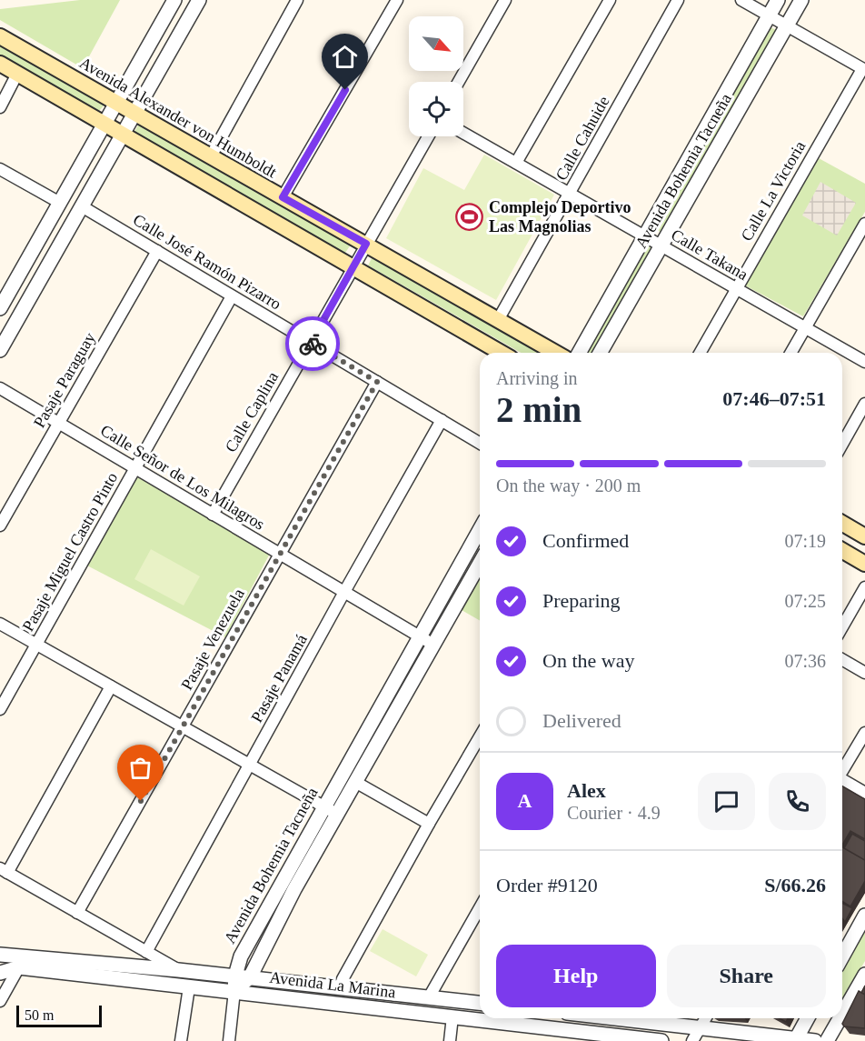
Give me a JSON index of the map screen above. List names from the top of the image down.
{
  "streets": {
    "main road": ["Avenida Alexander von Humboldt"],
    "street": [
      "Calle Cahuide",
      "Avenida Bohemia Tacneña",
      "Calle La Victoria",
      "Calle Takana",
      "Calle José Ramón Pizarro",
      "Pasaje Paraguay",
      "Calle Caplina",
      "Calle Señor de Los Milagros",
      "Pasaje Miguel Castro Pinto",
      "Pasaje Venezuela",
      "Pasaje Panamá",
      "Avenida La Marina"
    ]
  },
  "crossings": [
    ["Avenida Alexander von Humboldt", "Calle Cahuide"],
    ["Avenida Alexander von Humboldt", "Calle Caplina"],
    ["Calle Cahuide", "Calle Takana"],
    ["Avenida Bohemia Tacneña", "Calle Takana"],
    ["Avenida Bohemia Tacneña", "Calle Señor de Los Milagros"],
    ["Avenida Bohemia Tacneña", "Avenida La Marina"],
    ["Calle La Victoria", "Calle Takana"],
    ["Calle José Ramón Pizarro", "Pasaje Paraguay"],
    ["Calle José Ramón Pizarro", "Calle Caplina"],
    ["Calle José Ramón Pizarro", "Pasaje Miguel Castro Pinto"],
    ["Calle José Ramón Pizarro", "Pasaje Venezuela"],
    ["Calle José Ramón Pizarro", "Pasaje Panamá"],
    ["Pasaje Paraguay", "Calle Señor de Los Milagros"],
    ["Calle Caplina", "Calle Señor de Los Milagros"],
    ["Calle Señor de Los Milagros", "Pasaje Miguel Castro Pinto"],
    ["Calle Señor de Los Milagros", "Pasaje Venezuela"],
    ["Calle Señor de Los Milagros", "Pasaje Panamá"]
  ],
  "places": {
    "sports": ["Complejo Deportivo Las Magnolias"]
  },
  "scale_bar": "50 m",
  "north": "bottom right",
  "page": {
    "heading": ["2 min", "Arriving in", "07:46–07:51"],
    "panel": [
      "Alex",
      "Courier · 4.9",
      "Order #9120",
      "S/66.26"
    ],
    "bar": "On the way · 200 m",
    "list": [
      ["Confirmed", "07:19"],
      ["Preparing", "07:25"],
      ["On the way", "07:36"],
      "Delivered"
    ],
    "round": "A",
    "buttons": ["Help", "Share"],
    "scale": "50 m"
  }
}
